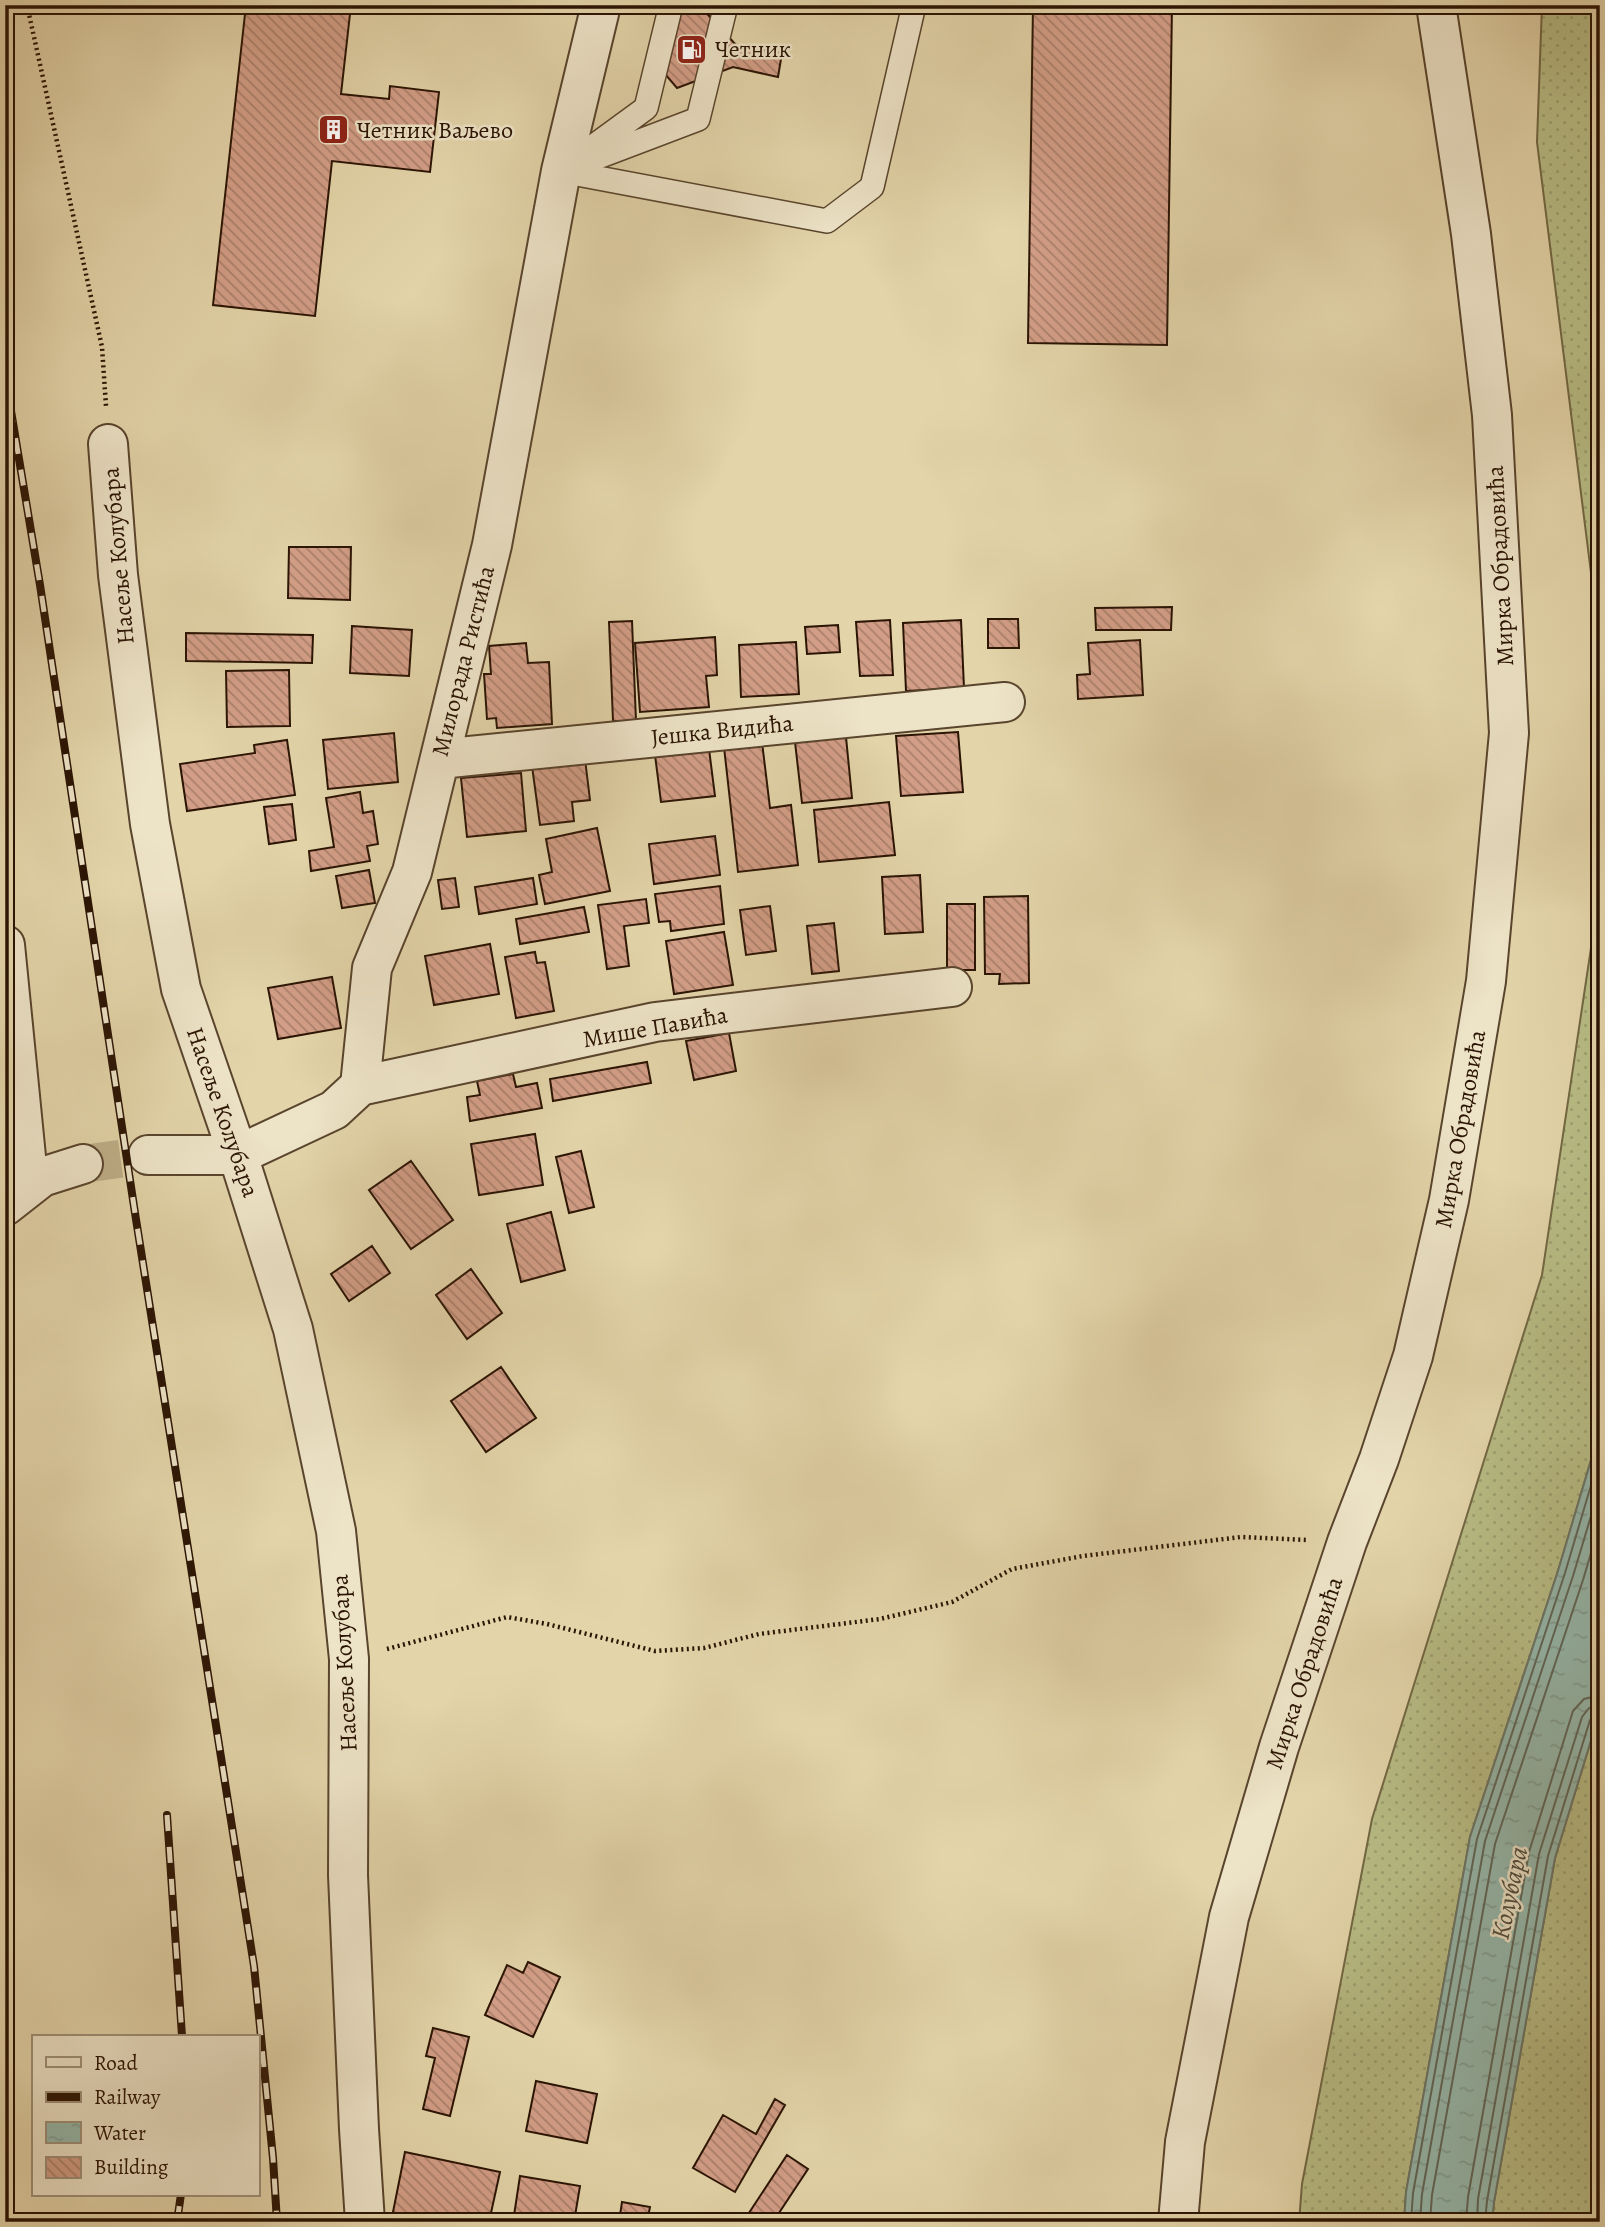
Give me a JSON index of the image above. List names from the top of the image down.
{
  "streets": {
    "street": [
      "Насеље Колубара",
      "Мирка Обрадовића",
      "Милорада Ристића",
      "Јешка Видића",
      "Мише Павића"
    ]
  },
  "crossings": [
    ["Милорада Ристића", "Јешка Видића"],
    ["Милорада Ристића", "Мише Павића"]
  ],
  "water": ["Колубара"],
  "places": {
    "fuel station": ["Четник"],
    "building": ["Четник Ваљево"]
  },
  "legend": [
    "Road",
    "Railway",
    "Water",
    "Building"
  ]
}
